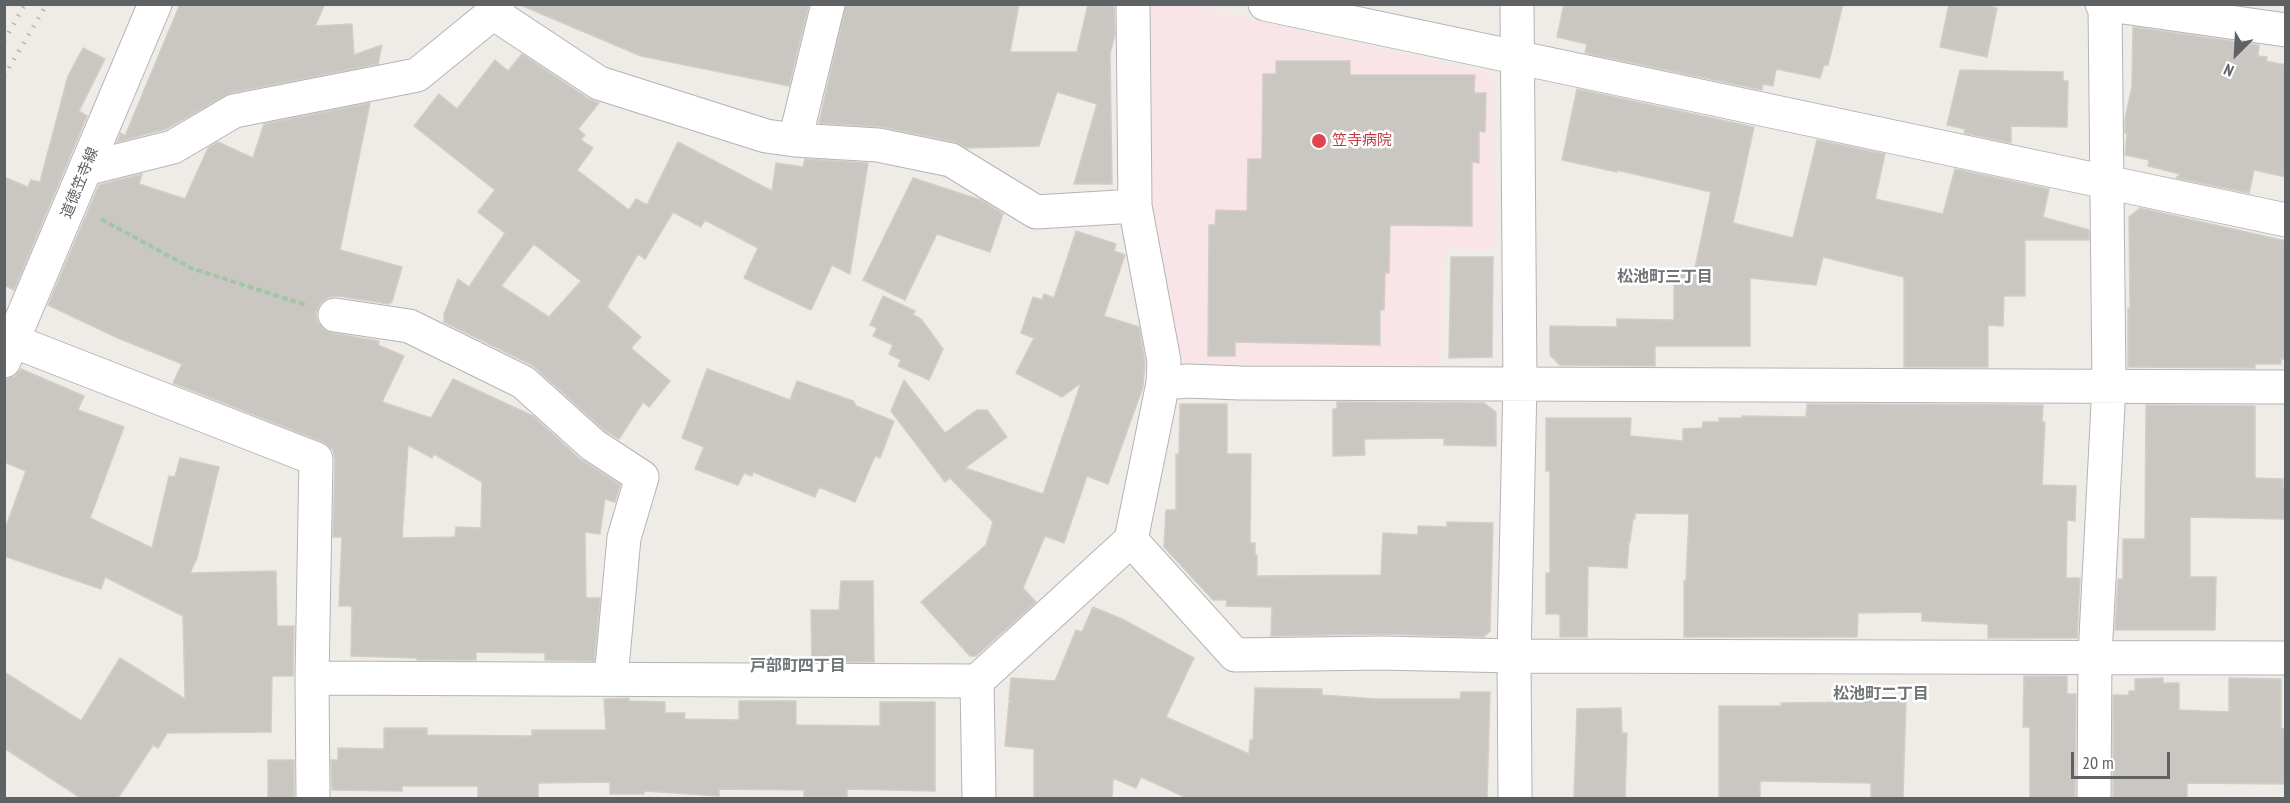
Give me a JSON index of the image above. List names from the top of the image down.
{
  "streets": {
    "street": ["道徳笠寺線"]
  },
  "districts": ["松池町三丁目", "戸部町四丁目", "松池町二丁目"],
  "places": ["笠寺病院"],
  "scale_bar": "20 m",
  "north": "bottom left"
}
